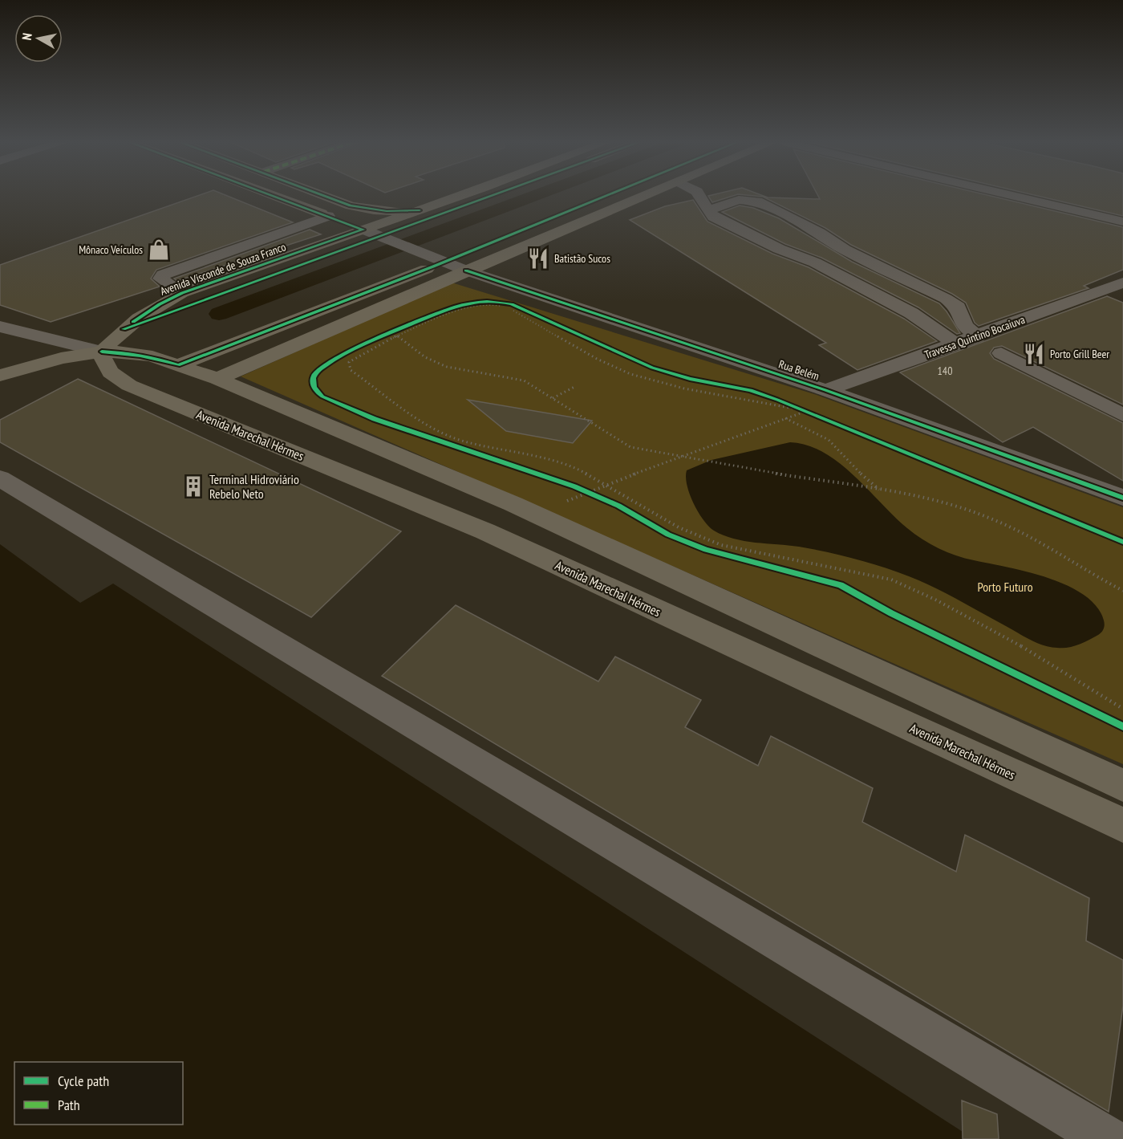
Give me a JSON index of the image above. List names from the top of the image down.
{
  "streets": {
    "main road": ["Avenida Visconde de Souza Franco", "Avenida Marechal Hérmes"],
    "street": ["Travessa Quintino Bocaiuva", "Rua Belém"]
  },
  "crossings": [
    ["Avenida Visconde de Souza Franco", "Rua Belém"],
    ["Travessa Quintino Bocaiuva", "Rua Belém"]
  ],
  "parks": ["Porto Futuro"],
  "places": {
    "shop": ["Mônaco Veículos"],
    "restaurant": ["Batistão Sucos", "Porto Grill Beer"],
    "building": ["Terminal Hidroviário Rebelo Neto"]
  },
  "house_numbers": ["140"],
  "legend": ["Cycle path", "Path"],
  "north": "left"
}
